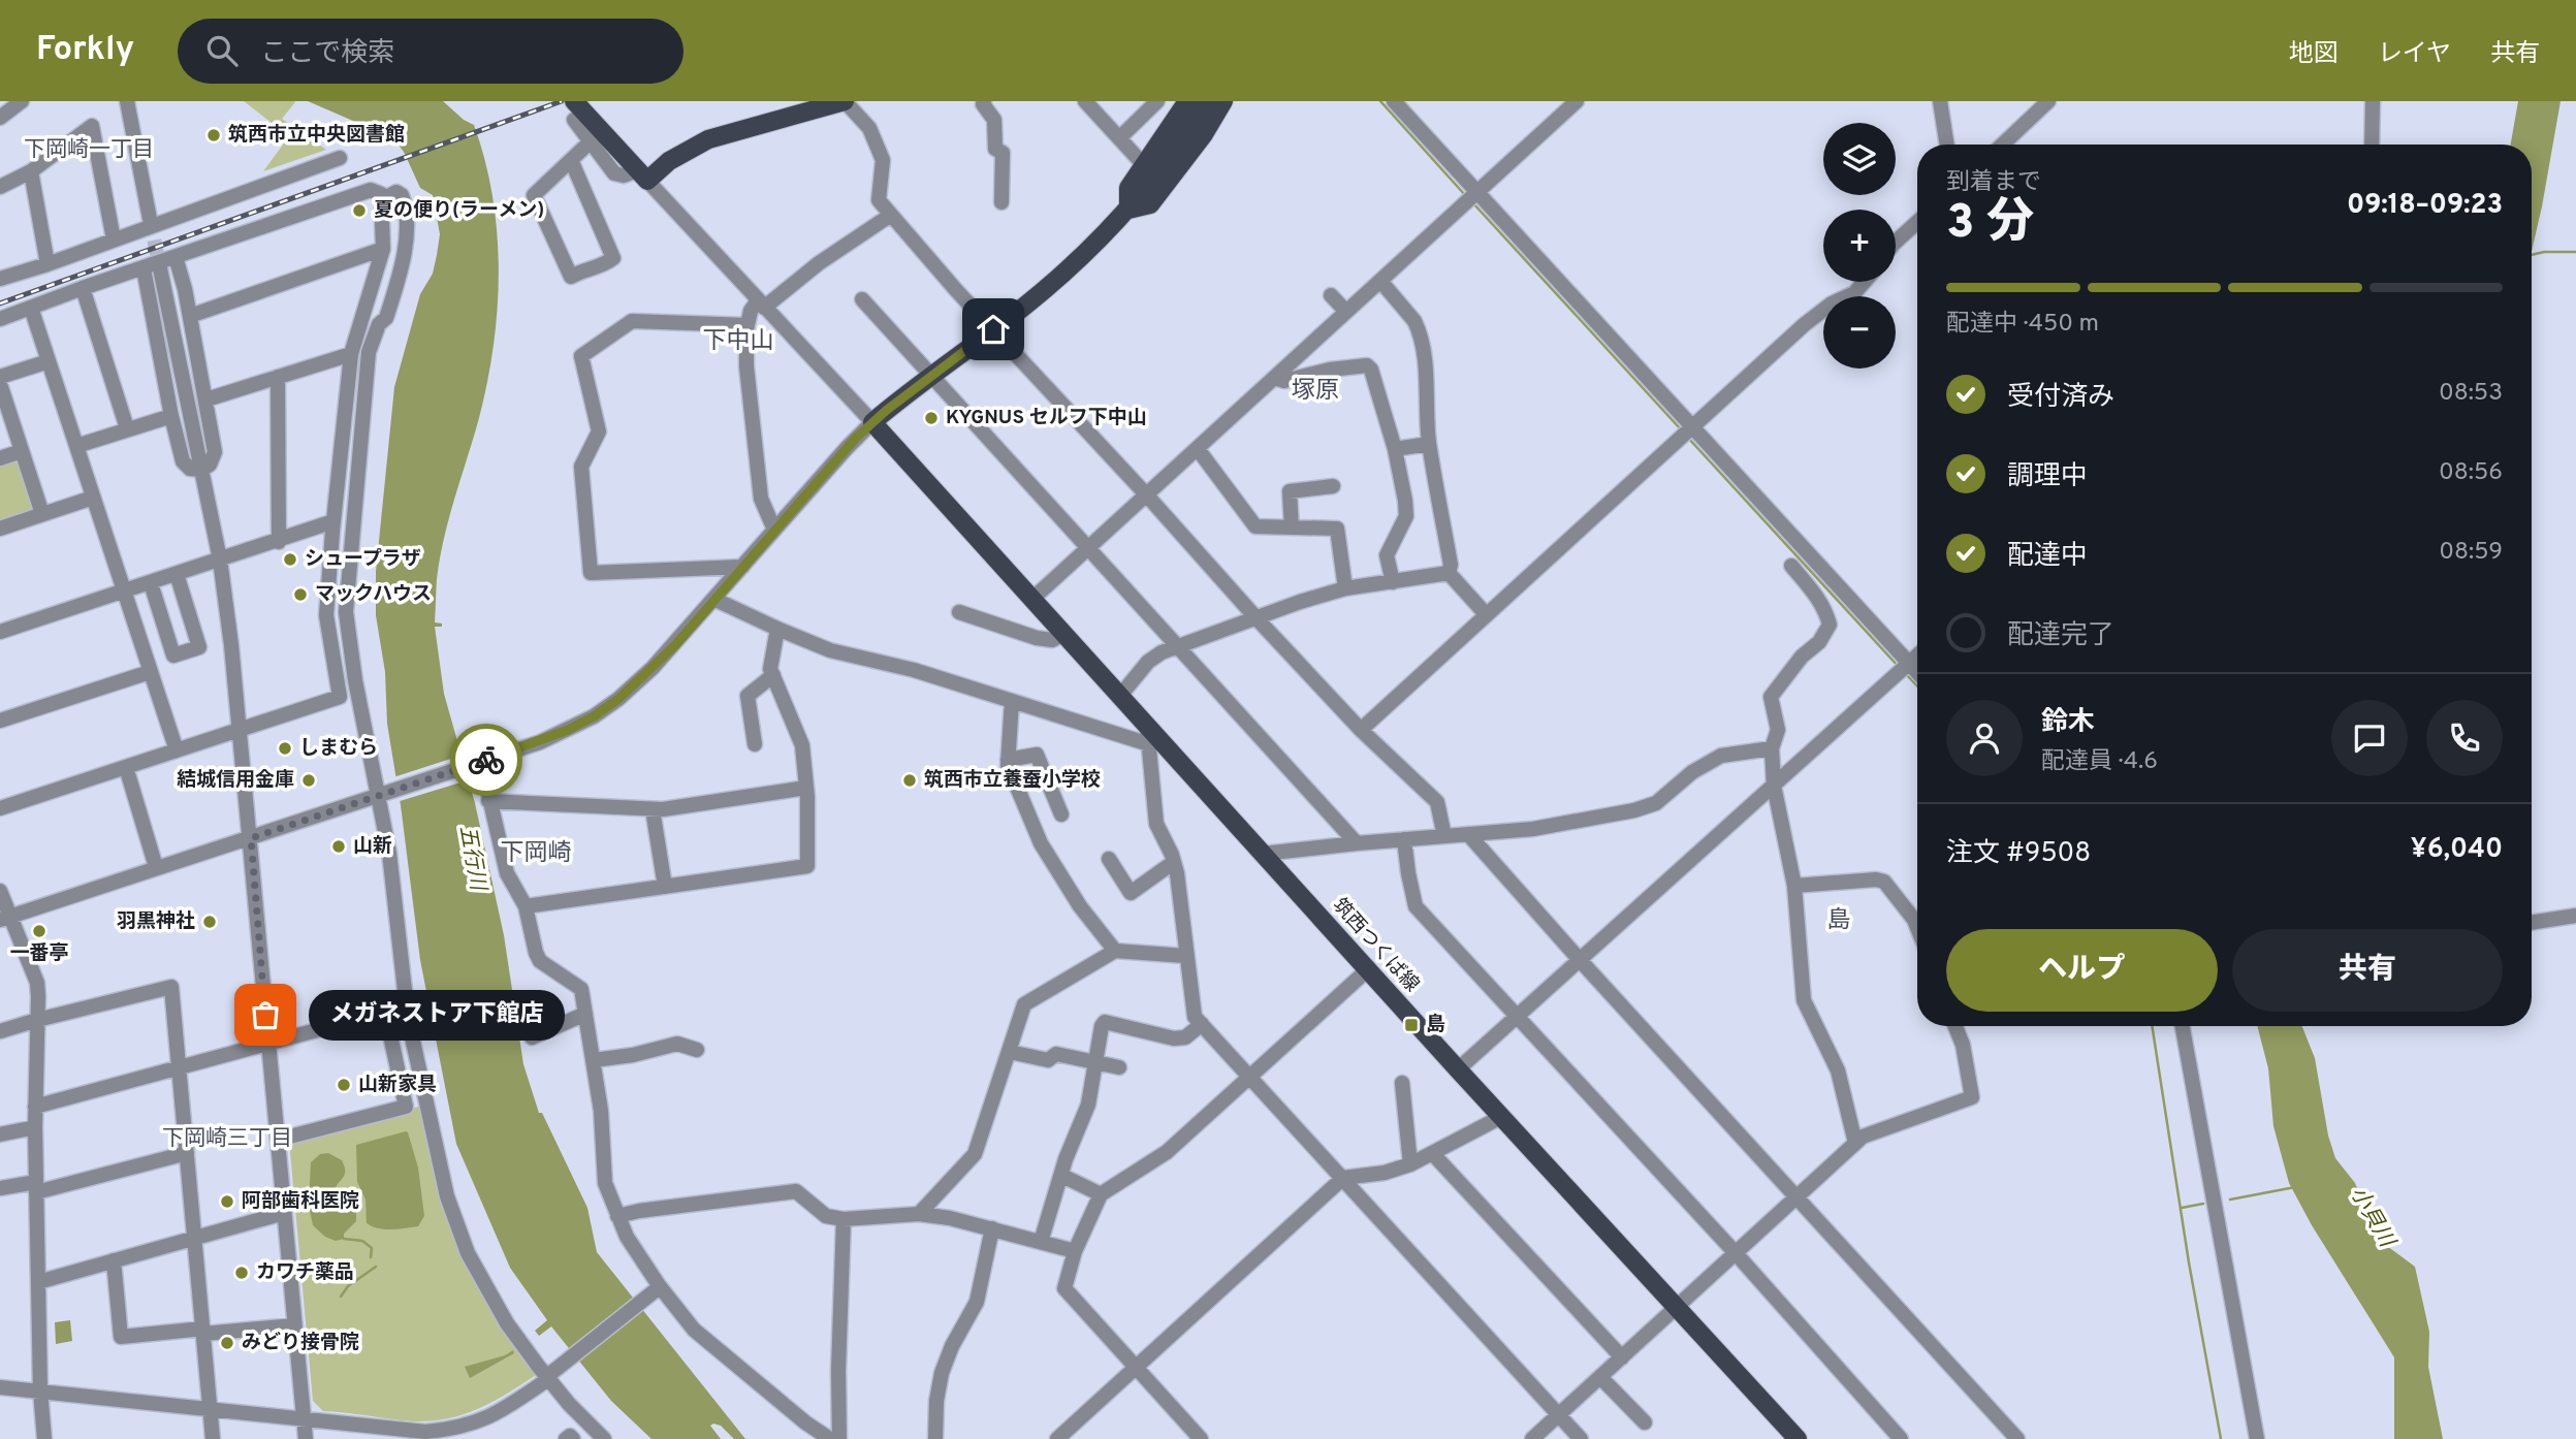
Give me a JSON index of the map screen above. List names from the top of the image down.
{
  "streets": {
    "main road": ["筑西つくば線"]
  },
  "districts": [
    "下岡崎一丁目",
    "下中山",
    "塚原",
    "下岡崎",
    "島",
    "下岡崎三丁目"
  ],
  "water": ["五行川", "小貝川"],
  "places": {
    "other": [
      "筑西市立中央図書館",
      "夏の便り(ラーメン)",
      "KYGNUS セルフ下中山",
      "シュープラザ",
      "マックハウス",
      "しまむら",
      "結城信用金庫",
      "筑西市立養蚕小学校",
      "山新",
      "羽黒神社",
      "一番亭",
      "メガネストア下館店",
      "山新家具",
      "阿部歯科医院",
      "カワチ薬品",
      "みどり接骨院"
    ],
    "transit": ["島"]
  },
  "page": {
    "header": "Forkly",
    "search": "ここで検索",
    "nav": ["地図", "レイヤ", "共有"],
    "map_buttons": ["+", "−"],
    "heading": ["3 分", "到着まで", "09:18–09:23"],
    "panel": [
      "鈴木",
      "配達員 · 4.6",
      "注文 #9508",
      "¥6,040"
    ],
    "bar": "配達中 · 450 m",
    "list": [
      ["受付済み", "08:53"],
      ["調理中", "08:56"],
      ["配達中", "08:59"],
      "配達完了"
    ],
    "buttons": ["ヘルプ", "共有"],
    "bubble": "メガネストア下館店"
  }
}
